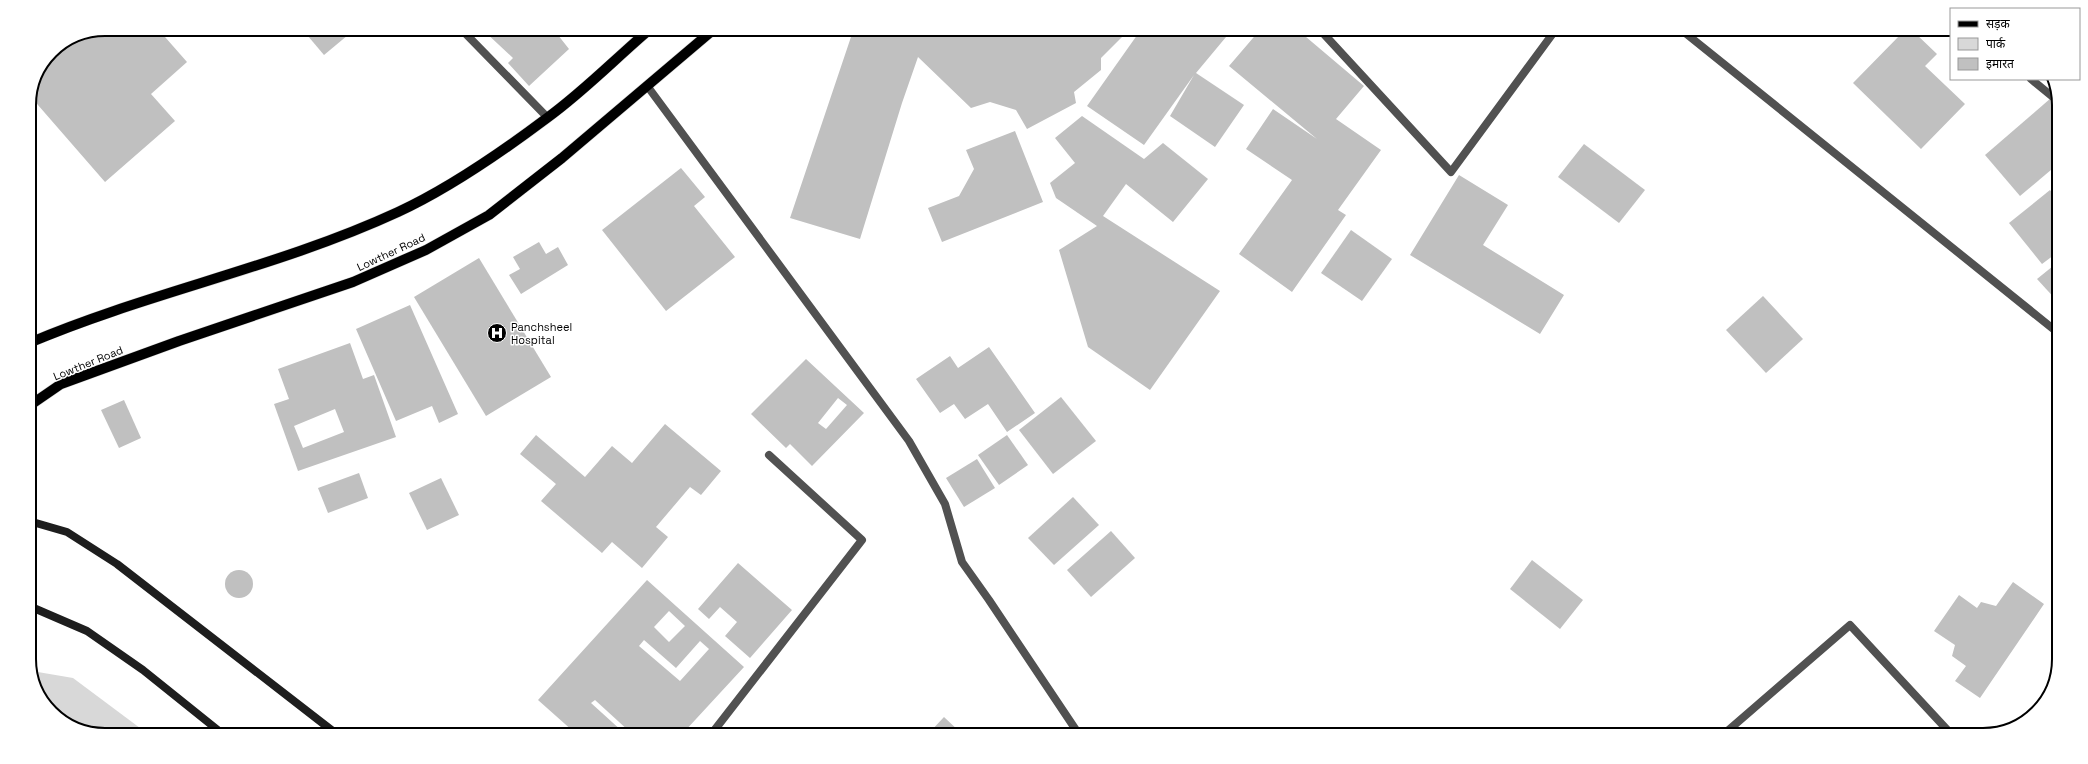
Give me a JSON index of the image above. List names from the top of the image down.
{
  "streets": {
    "main road": ["Lowther Road"]
  },
  "places": {
    "hospital": ["Panchsheel Hospital"]
  },
  "legend": ["सड़क", "पार्क", "इमारत"]
}
